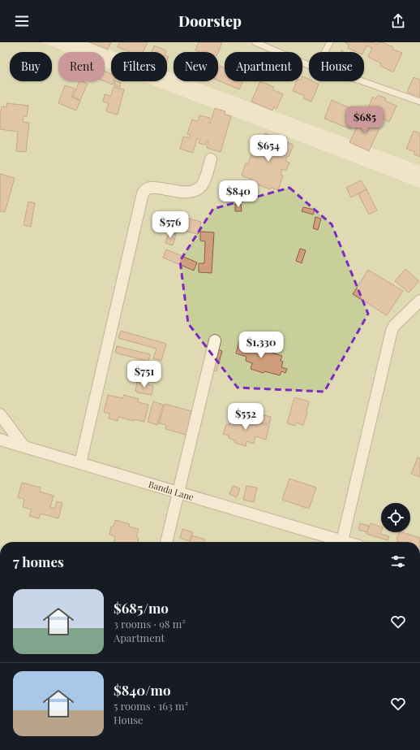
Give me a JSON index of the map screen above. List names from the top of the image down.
{
  "streets": {
    "street": ["Banda Lane"]
  },
  "page": {
    "header": "Doorstep",
    "chip": [
      "Buy",
      "Rent",
      "Filters",
      "New",
      "Apartment",
      "House"
    ],
    "price": [
      "$685",
      "$654",
      "$840",
      "$576",
      "$1,330",
      "$751",
      "$552"
    ],
    "heading": "7 homes",
    "list": [
      {
        "name": "$685/mo",
        "note": "3 rooms · 98 m² · Apartment"
      },
      {
        "name": "$840/mo",
        "note": "5 rooms · 163 m² · House"
      }
    ]
  }
}
